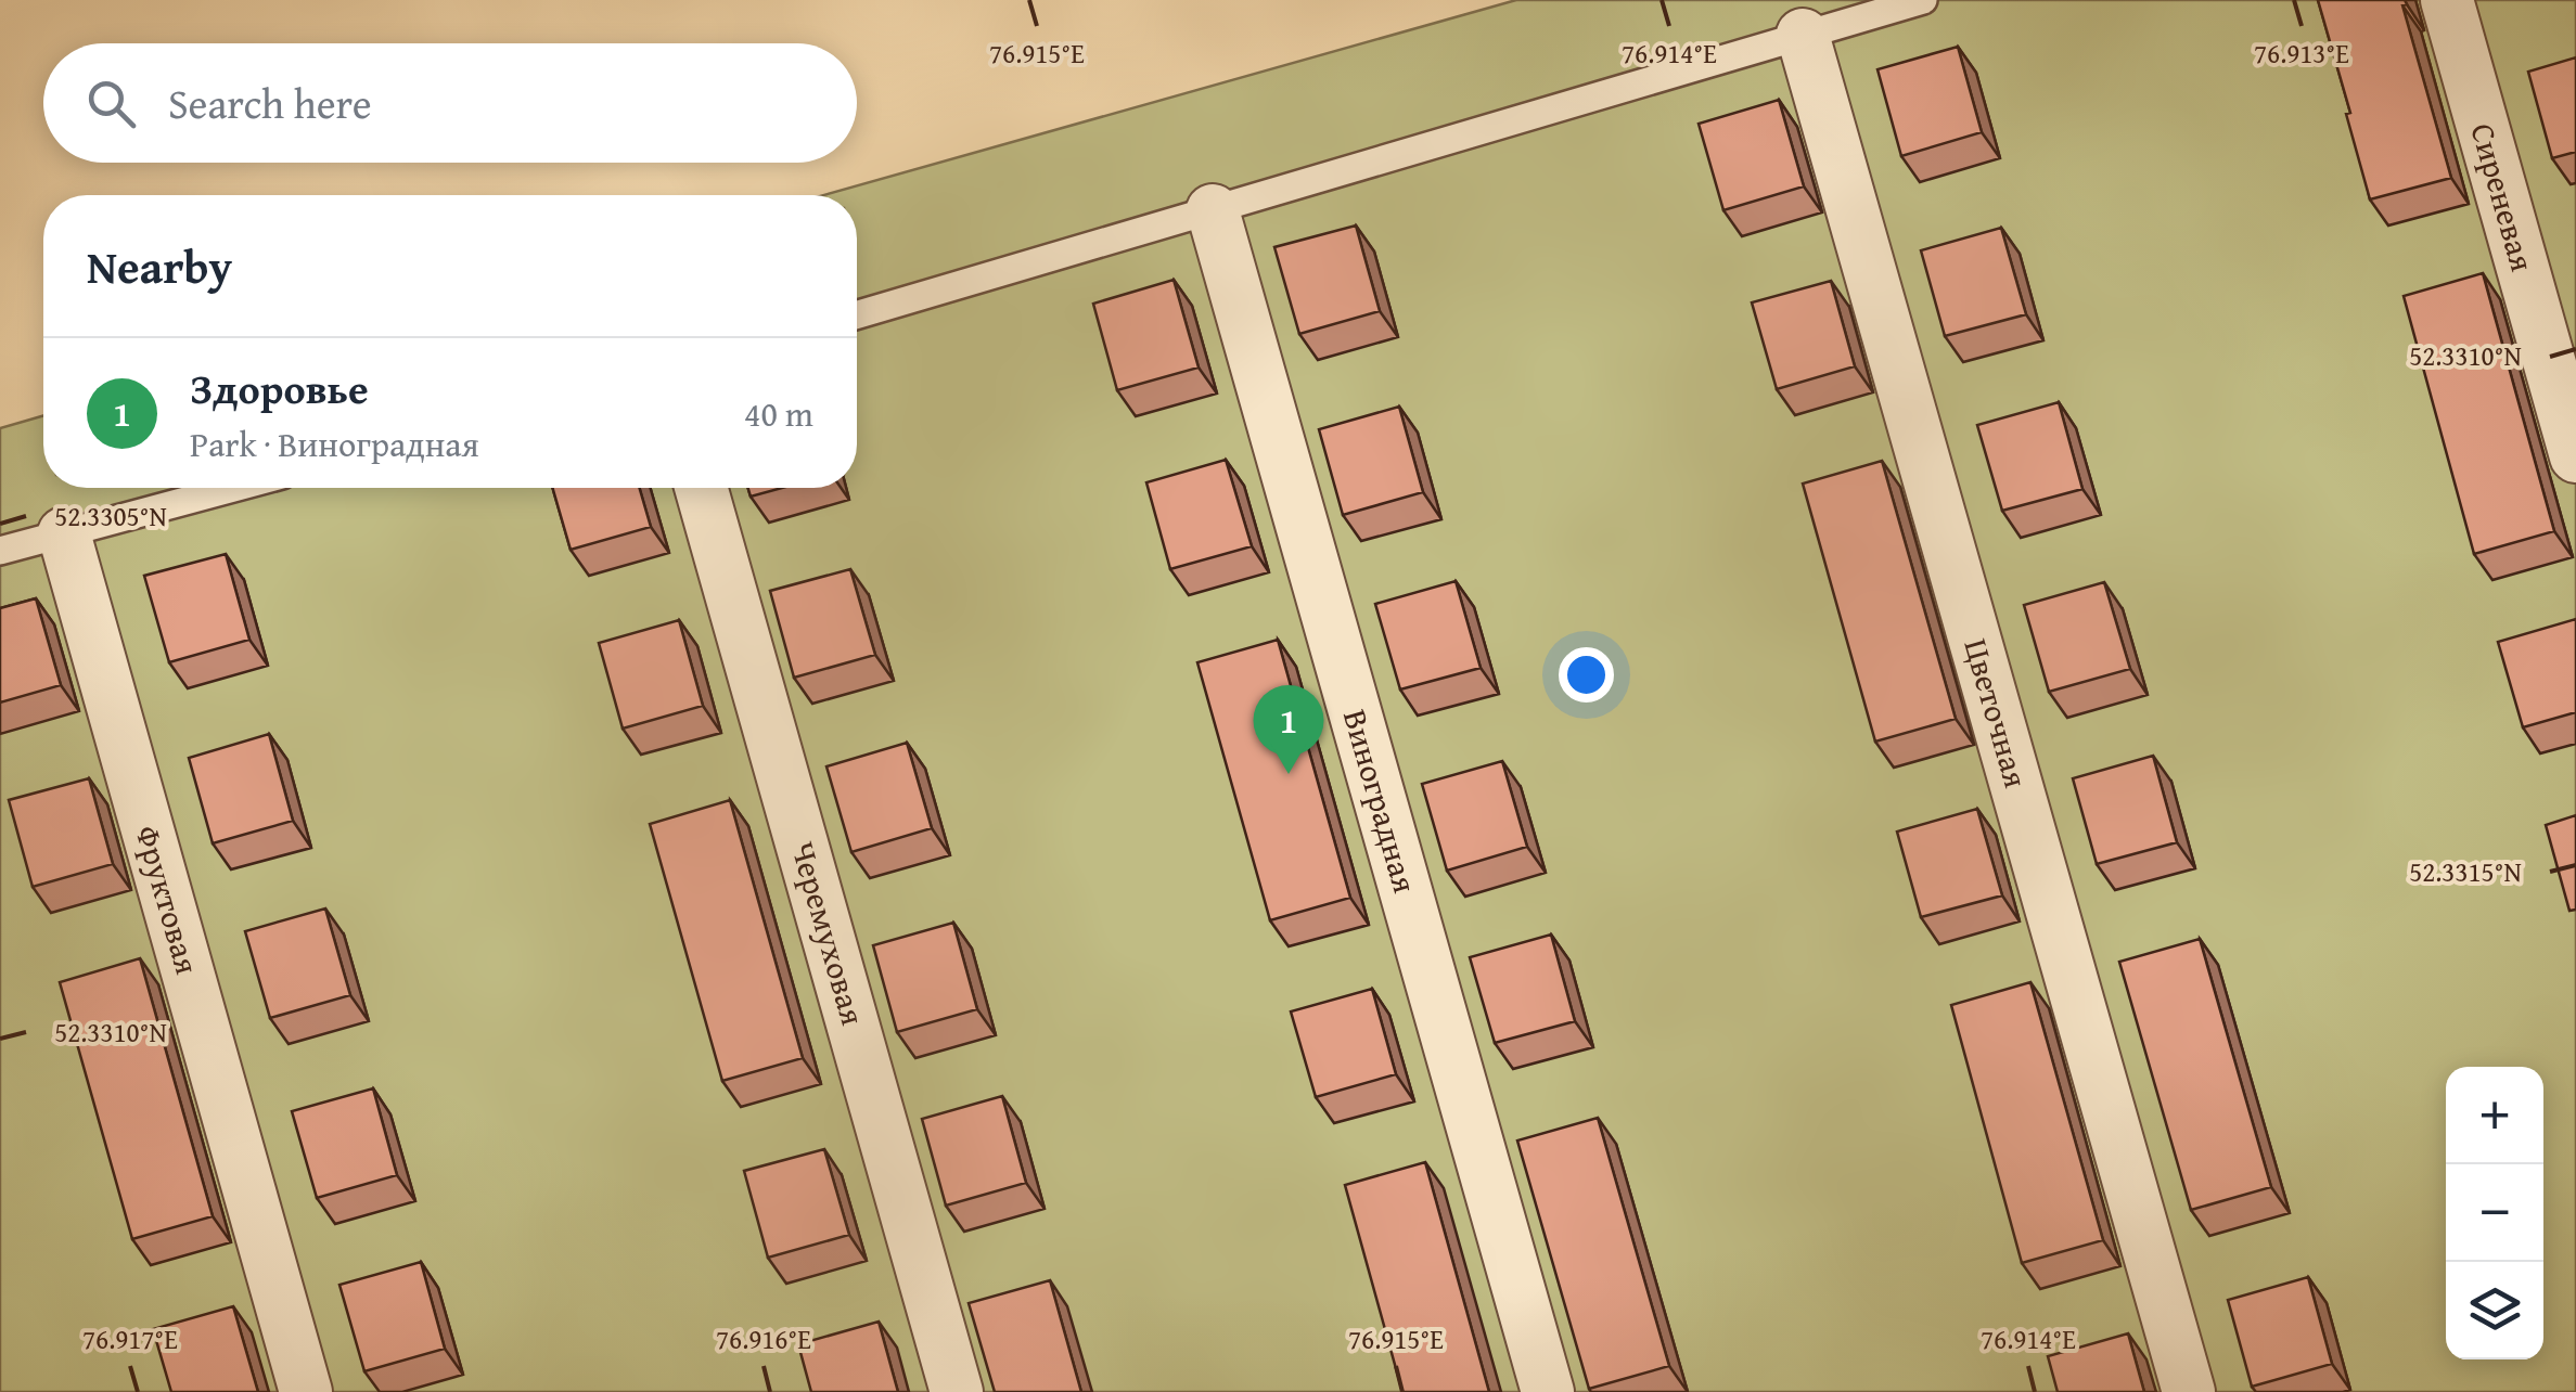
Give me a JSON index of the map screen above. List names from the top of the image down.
{
  "streets": {
    "street": [
      "Сиреневая",
      "Цветочная",
      "Виноградная",
      "Фруктовая",
      "Черемуховая"
    ]
  },
  "page": {
    "search": "Search here",
    "heading": "Nearby",
    "list": [
      {
        "mark": "1",
        "name": "Здоровье",
        "note": "Park · Виноградная",
        "value": "40 m"
      }
    ],
    "pins": "1",
    "map_buttons": ["+", "−"]
  },
  "coordinates": [
    "76.915°E",
    "76.914°E",
    "76.913°E",
    "52.3310°N",
    "52.3305°N",
    "52.3315°N",
    "76.917°E",
    "76.916°E"
  ]
}
